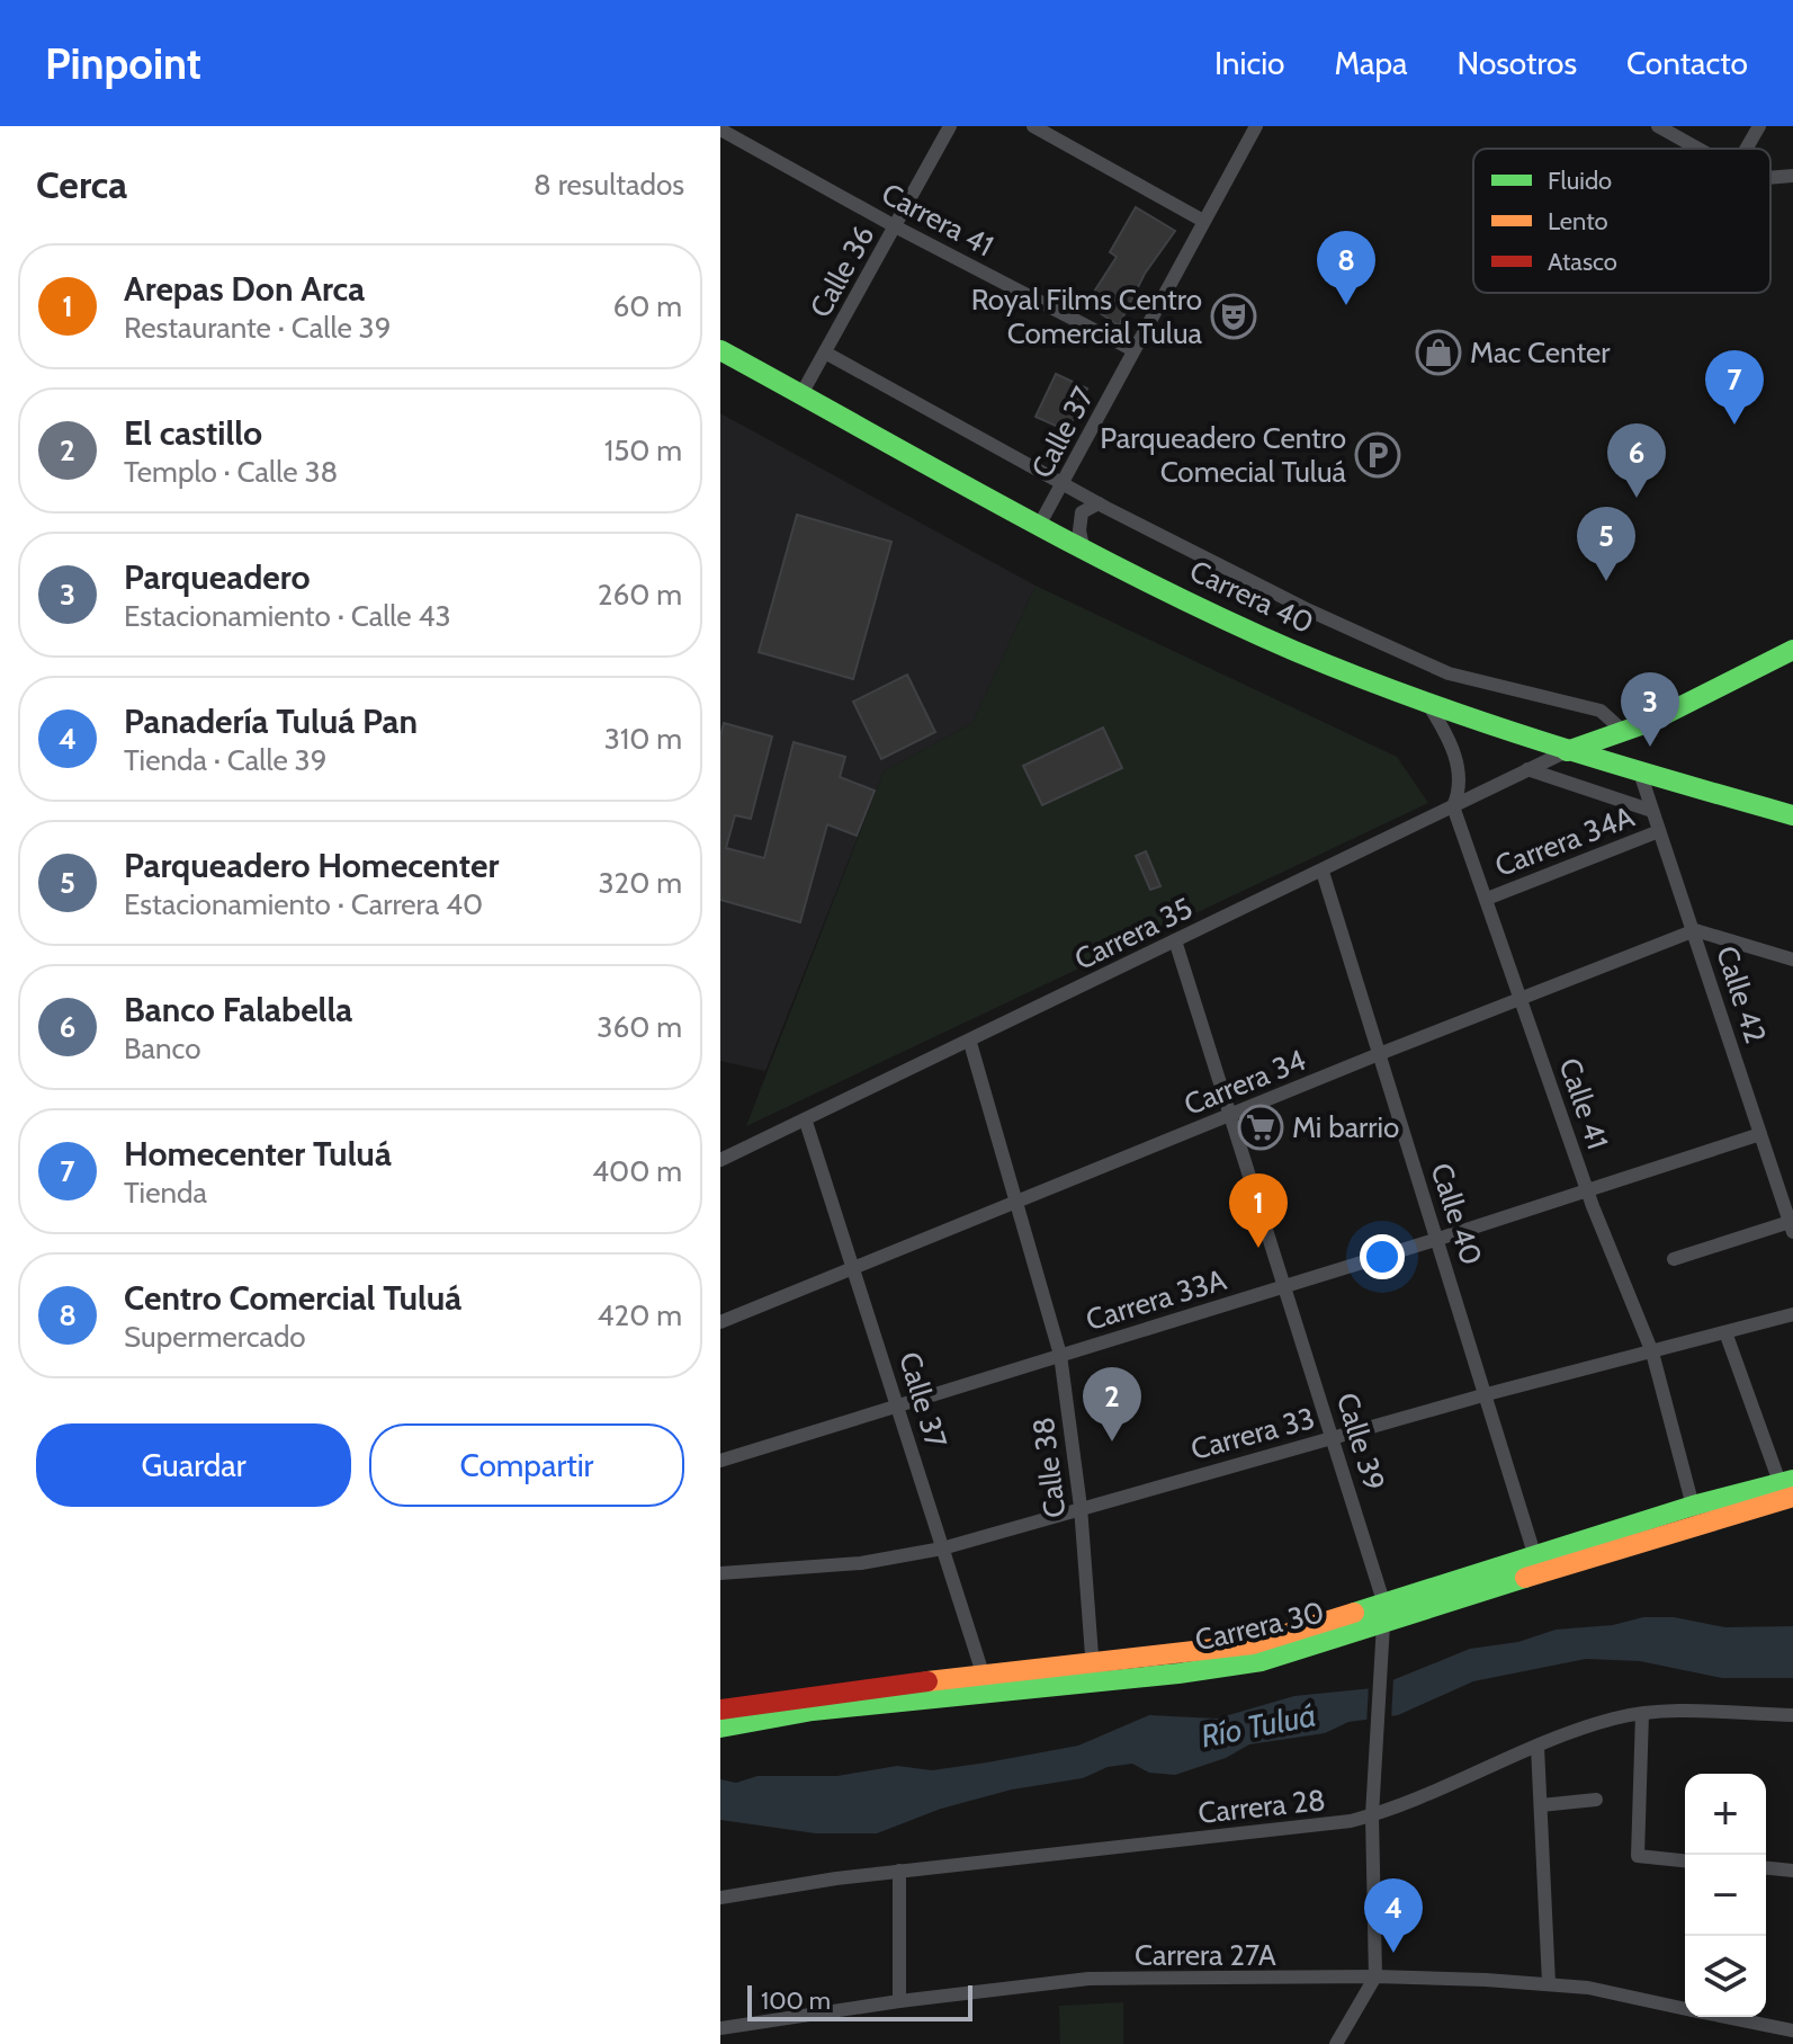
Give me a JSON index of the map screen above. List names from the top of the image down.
{
  "streets": {
    "main road": ["Carrera 40", "Carrera 30"],
    "street": [
      "Carrera 41",
      "Calle 36",
      "Calle 37",
      "Carrera 34A",
      "Carrera 35",
      "Calle 42",
      "Carrera 34",
      "Calle 41",
      "Calle 40",
      "Carrera 33A",
      "Carrera 33",
      "Calle 39",
      "Calle 38",
      "Carrera 28",
      "Carrera 27A"
    ]
  },
  "crossings": [
    ["Carrera 41", "Calle 36"],
    ["Carrera 41", "Calle 37"],
    ["Calle 36", "Carrera 40"],
    ["Calle 37", "Carrera 40"],
    ["Calle 37", "Carrera 35"],
    ["Calle 37", "Carrera 34"],
    ["Calle 37", "Carrera 33A"],
    ["Calle 37", "Carrera 33"],
    ["Calle 37", "Carrera 30"],
    ["Carrera 40", "Carrera 35"],
    ["Carrera 40", "Calle 42"],
    ["Carrera 40", "Calle 41"],
    ["Carrera 34A", "Calle 42"],
    ["Carrera 34A", "Calle 41"],
    ["Carrera 35", "Calle 41"],
    ["Carrera 35", "Calle 40"],
    ["Carrera 35", "Calle 39"],
    ["Carrera 35", "Calle 38"],
    ["Calle 42", "Carrera 34"],
    ["Calle 42", "Carrera 33A"],
    ["Carrera 34", "Calle 41"],
    ["Carrera 34", "Calle 40"],
    ["Carrera 34", "Calle 39"],
    ["Carrera 34", "Calle 38"],
    ["Calle 41", "Carrera 33A"],
    ["Calle 41", "Carrera 33"],
    ["Calle 41", "Carrera 30"],
    ["Calle 40", "Carrera 33A"],
    ["Calle 40", "Carrera 33"],
    ["Calle 40", "Carrera 30"],
    ["Carrera 33A", "Calle 39"],
    ["Carrera 33A", "Calle 38"],
    ["Carrera 33", "Calle 39"],
    ["Carrera 33", "Calle 38"],
    ["Calle 39", "Carrera 30"],
    ["Calle 39", "Carrera 28"],
    ["Calle 39", "Carrera 27A"],
    ["Calle 38", "Carrera 30"]
  ],
  "water": ["Río Tuluá"],
  "places": {
    "theatre": ["Royal Films Centro Comercial Tulua"],
    "shop": ["Mac Center"],
    "parking": ["Parqueadero Centro Comecial Tuluá"],
    "supermarket": ["Mi barrio"]
  },
  "legend": ["Fluido", "Lento", "Atasco"],
  "scale_bar": "100 m",
  "page": {
    "header": "Pinpoint",
    "nav": [
      "Inicio",
      "Mapa",
      "Nosotros",
      "Contacto"
    ],
    "heading": ["Cerca", "8 resultados"],
    "pins": [
      "8",
      "7",
      "6",
      "5",
      "3",
      "1",
      "2",
      "4"
    ],
    "list": [
      {
        "mark": "1",
        "name": "Arepas Don Arca",
        "note": "Restaurante · Calle 39",
        "value": "60 m"
      },
      {
        "mark": "2",
        "name": "El castillo",
        "note": "Templo · Calle 38",
        "value": "150 m"
      },
      {
        "mark": "3",
        "name": "Parqueadero",
        "note": "Estacionamiento · Calle 43",
        "value": "260 m"
      },
      {
        "mark": "4",
        "name": "Panadería Tuluá Pan",
        "note": "Tienda · Calle 39",
        "value": "310 m"
      },
      {
        "mark": "5",
        "name": "Parqueadero Homecenter",
        "note": "Estacionamiento · Carrera 40",
        "value": "320 m"
      },
      {
        "mark": "6",
        "name": "Banco Falabella",
        "note": "Banco",
        "value": "360 m"
      },
      {
        "mark": "7",
        "name": "Homecenter Tuluá",
        "note": "Tienda",
        "value": "400 m"
      },
      {
        "mark": "8",
        "name": "Centro Comercial Tuluá",
        "note": "Supermercado",
        "value": "420 m"
      }
    ],
    "buttons": ["Guardar", "Compartir"],
    "map_buttons": ["+", "−"],
    "scale": "100 m"
  }
}
